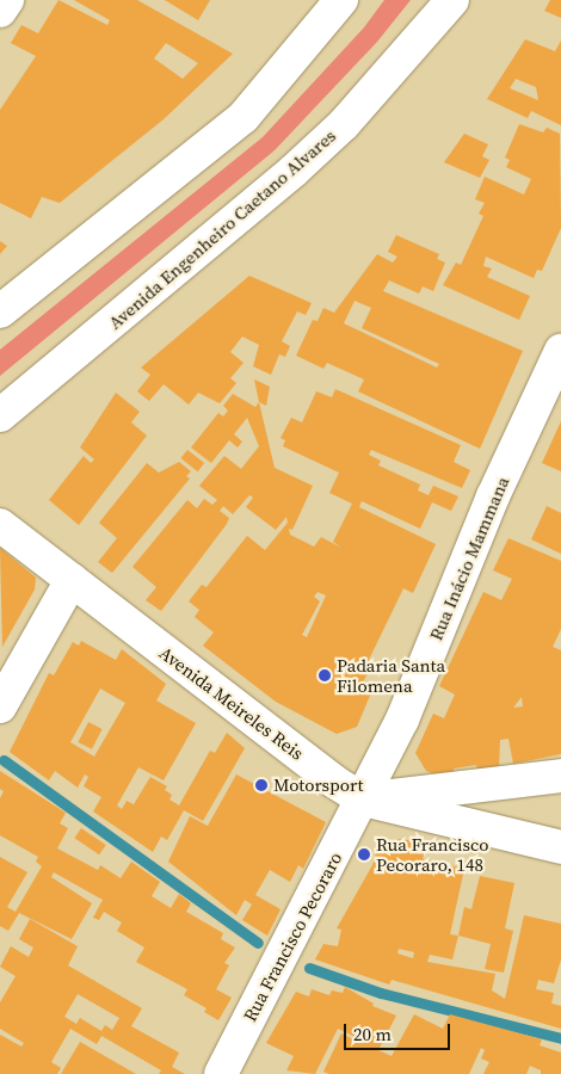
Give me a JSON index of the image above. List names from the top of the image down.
{
  "streets": {
    "street": [
      "Avenida Engenheiro Caetano Alvares",
      "Rua Inácio Mammana",
      "Avenida Meireles Reis",
      "Rua Francisco Pecoraro"
    ]
  },
  "crossings": [
    ["Rua Inácio Mammana", "Avenida Meireles Reis"],
    ["Rua Inácio Mammana", "Rua Francisco Pecoraro"],
    ["Avenida Meireles Reis", "Rua Francisco Pecoraro"]
  ],
  "places": ["Padaria Santa Filomena", "Motorsport", "Rua Francisco Pecoraro, 148"],
  "scale_bar": "20 m"
}
